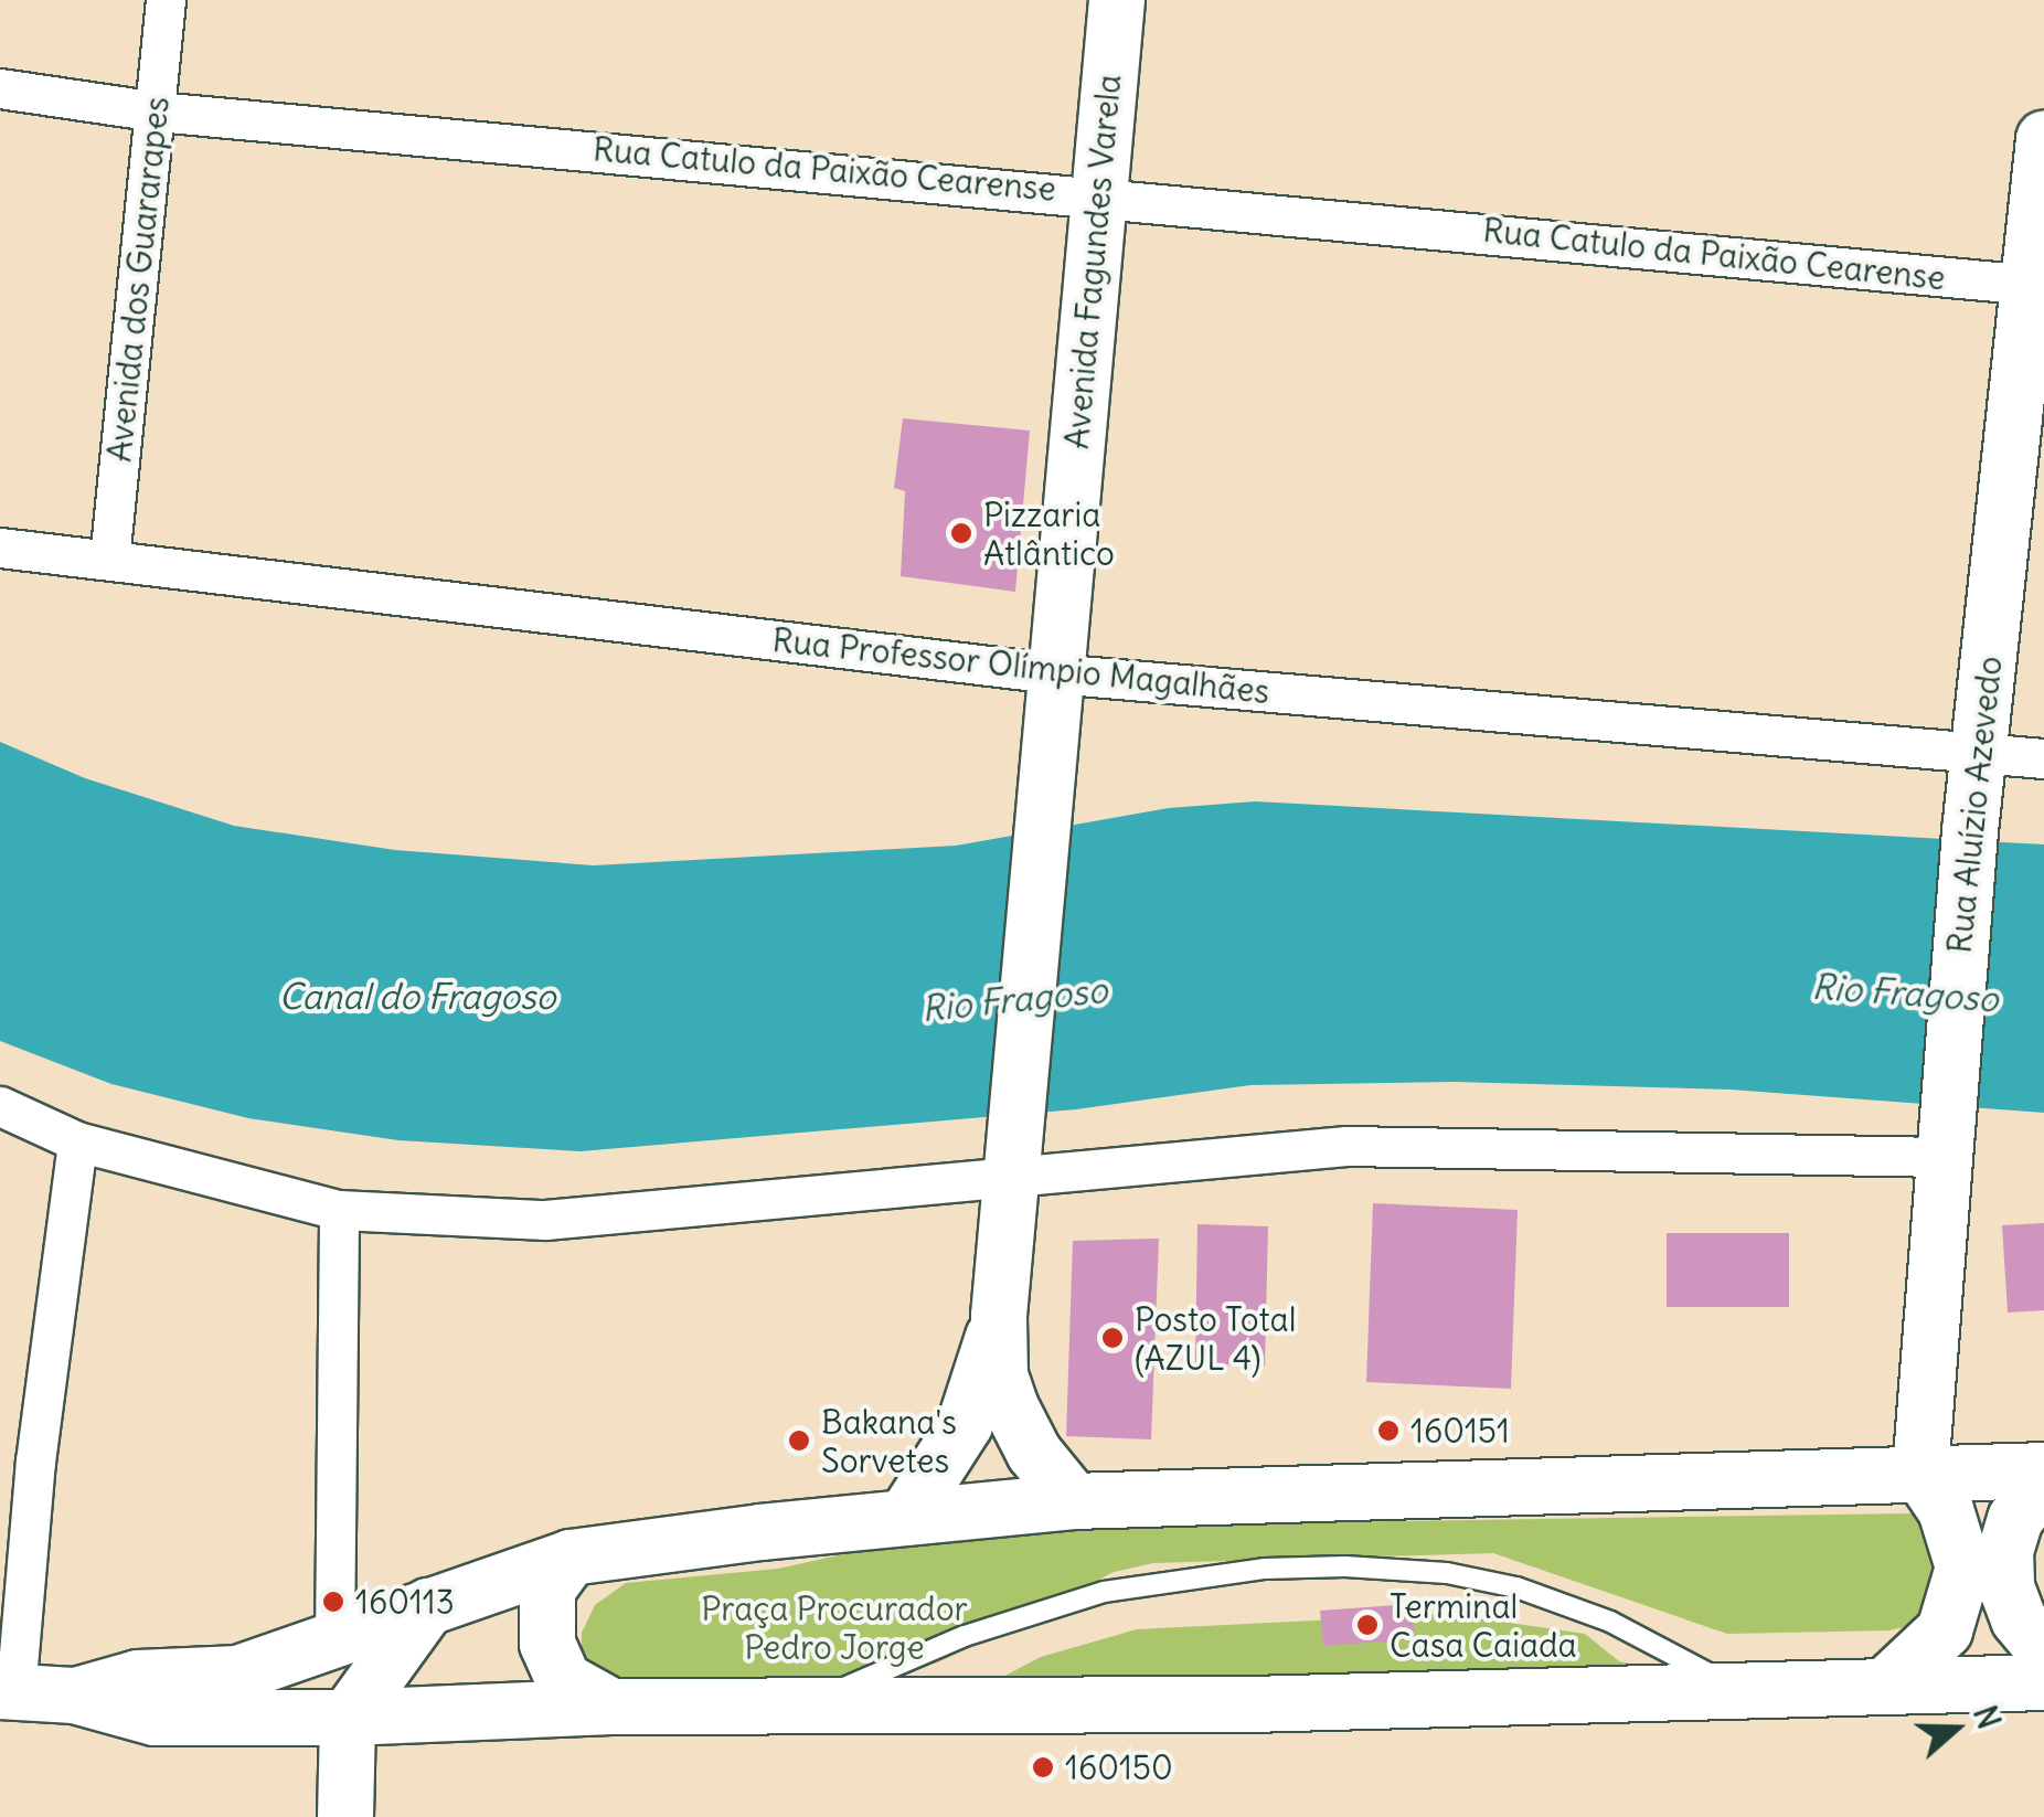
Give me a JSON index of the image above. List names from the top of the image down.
{
  "streets": {
    "main road": ["Avenida Fagundes Varela", "Rua Aluízio Azevedo"],
    "street": ["Rua Catulo da Paixão Cearense", "Avenida dos Guararapes", "Rua Professor Olímpio Magalhães"]
  },
  "crossings": [
    ["Rua Catulo da Paixão Cearense", "Avenida Fagundes Varela"],
    ["Rua Catulo da Paixão Cearense", "Avenida dos Guararapes"],
    ["Rua Catulo da Paixão Cearense", "Rua Aluízio Azevedo"],
    ["Avenida Fagundes Varela", "Rua Professor Olímpio Magalhães"],
    ["Avenida dos Guararapes", "Rua Professor Olímpio Magalhães"],
    ["Rua Professor Olímpio Magalhães", "Rua Aluízio Azevedo"]
  ],
  "water": ["Rio Fragoso", "Canal do Fragoso"],
  "parks": ["Praça Procurador Pedro Jorge"],
  "places": [
    "Pizzaria Atlântico",
    "Posto Total (AZUL 4)",
    "160151",
    "Bakana's Sorvetes",
    "160113",
    "Terminal Casa Caiada",
    "160150"
  ],
  "north": "right"
}
